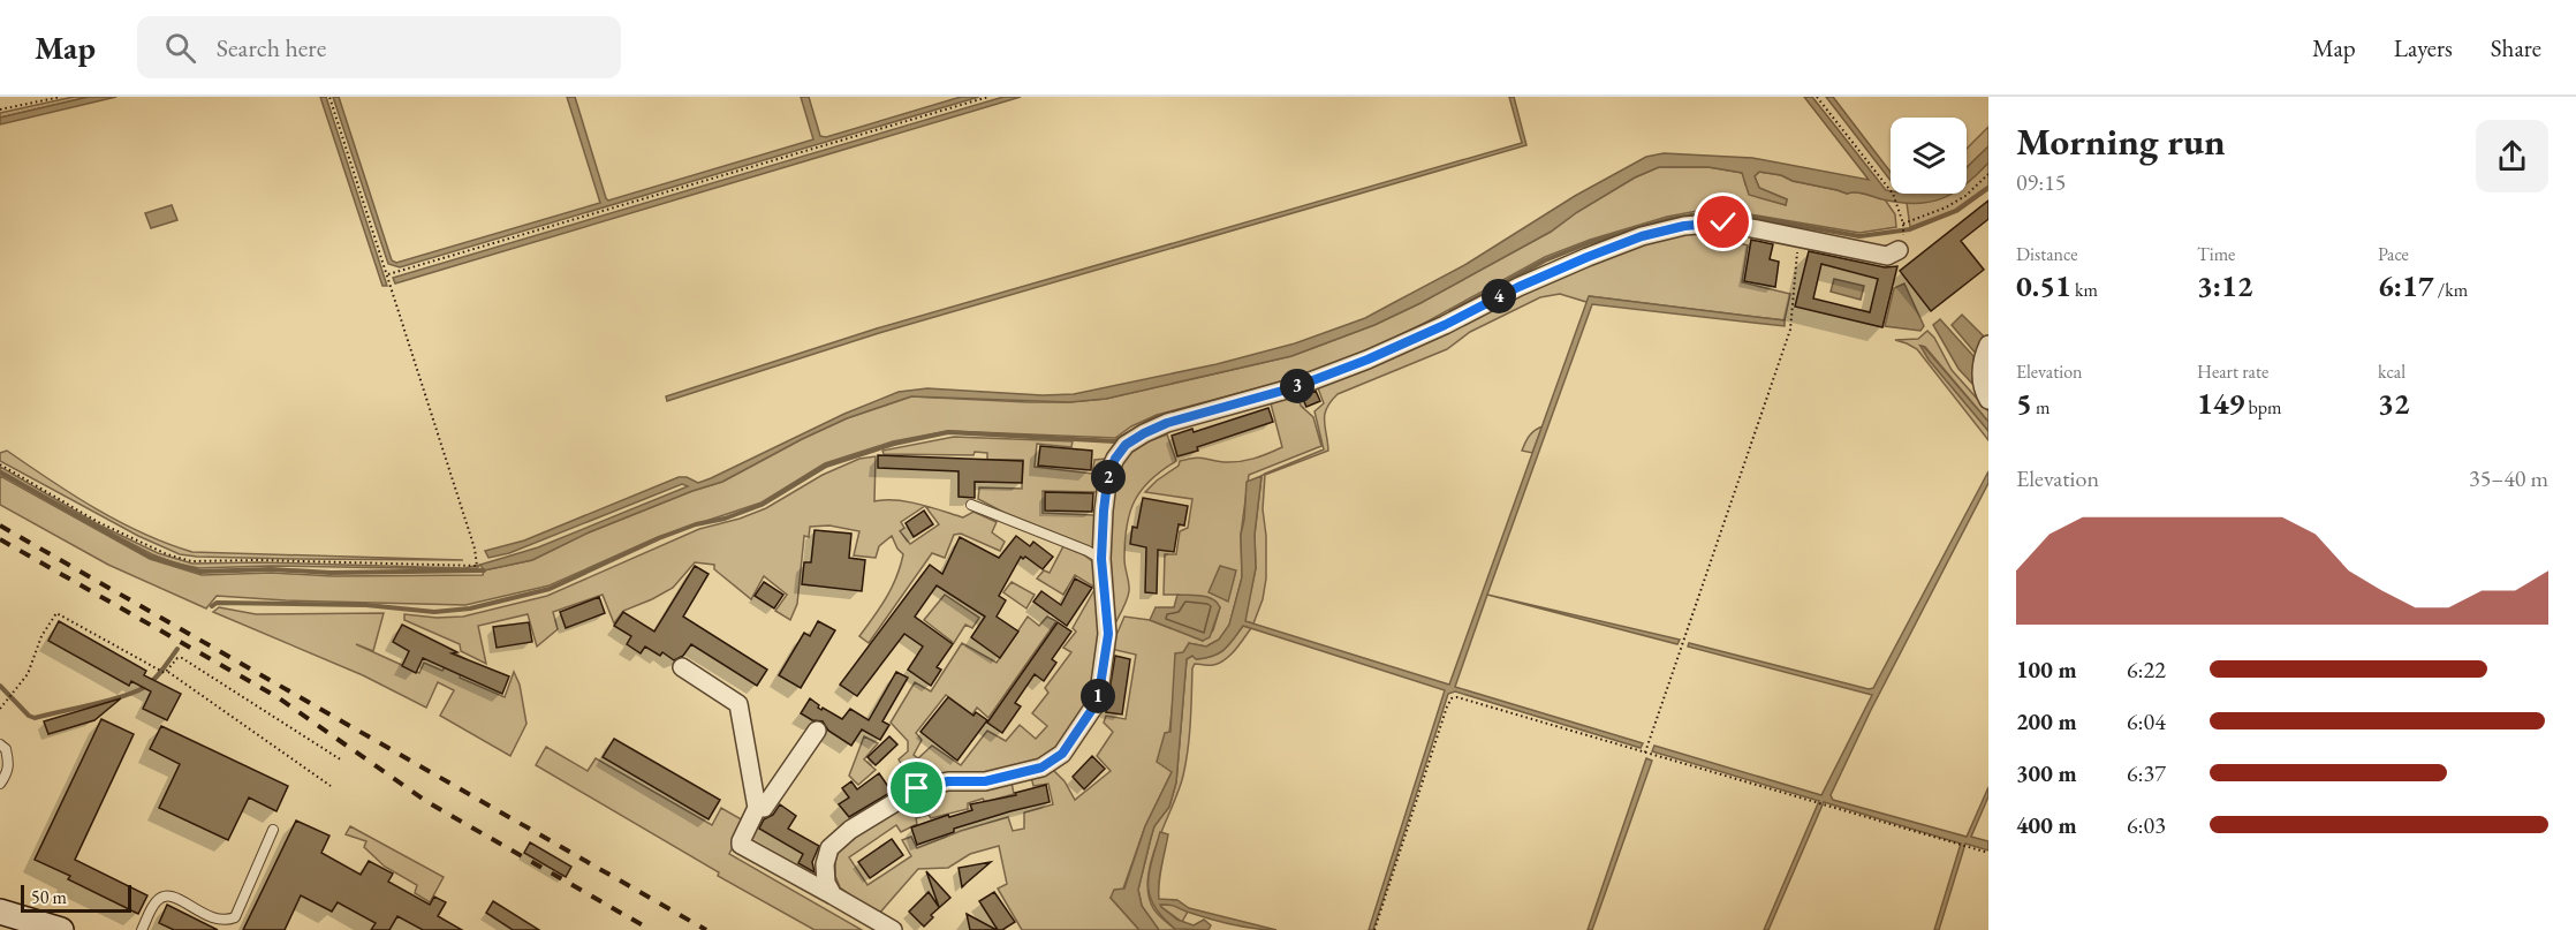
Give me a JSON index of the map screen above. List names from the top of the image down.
{
  "scale_bar": "50 m",
  "page": {
    "header": "Map",
    "search": "Search here",
    "nav": ["Map", "Layers", "Share"],
    "heading": ["Morning run", "09:15"],
    "stats": [
      ["Distance", "0.51 km"],
      ["Time", "3:12"],
      ["Pace", "6:17 /km"],
      ["Elevation", "5 m"],
      ["Heart rate", "149 bpm"],
      ["kcal", "32"]
    ],
    "pins": [
      "4",
      "3",
      "2",
      "1"
    ],
    "chart": ["Elevation", "35–40 m"],
    "list": [
      {
        "name": "100 m",
        "note": "6:22"
      },
      {
        "name": "200 m",
        "note": "6:04"
      },
      {
        "name": "300 m",
        "note": "6:37"
      },
      {
        "name": "400 m",
        "note": "6:03"
      }
    ],
    "scale": "50 m"
  }
}
